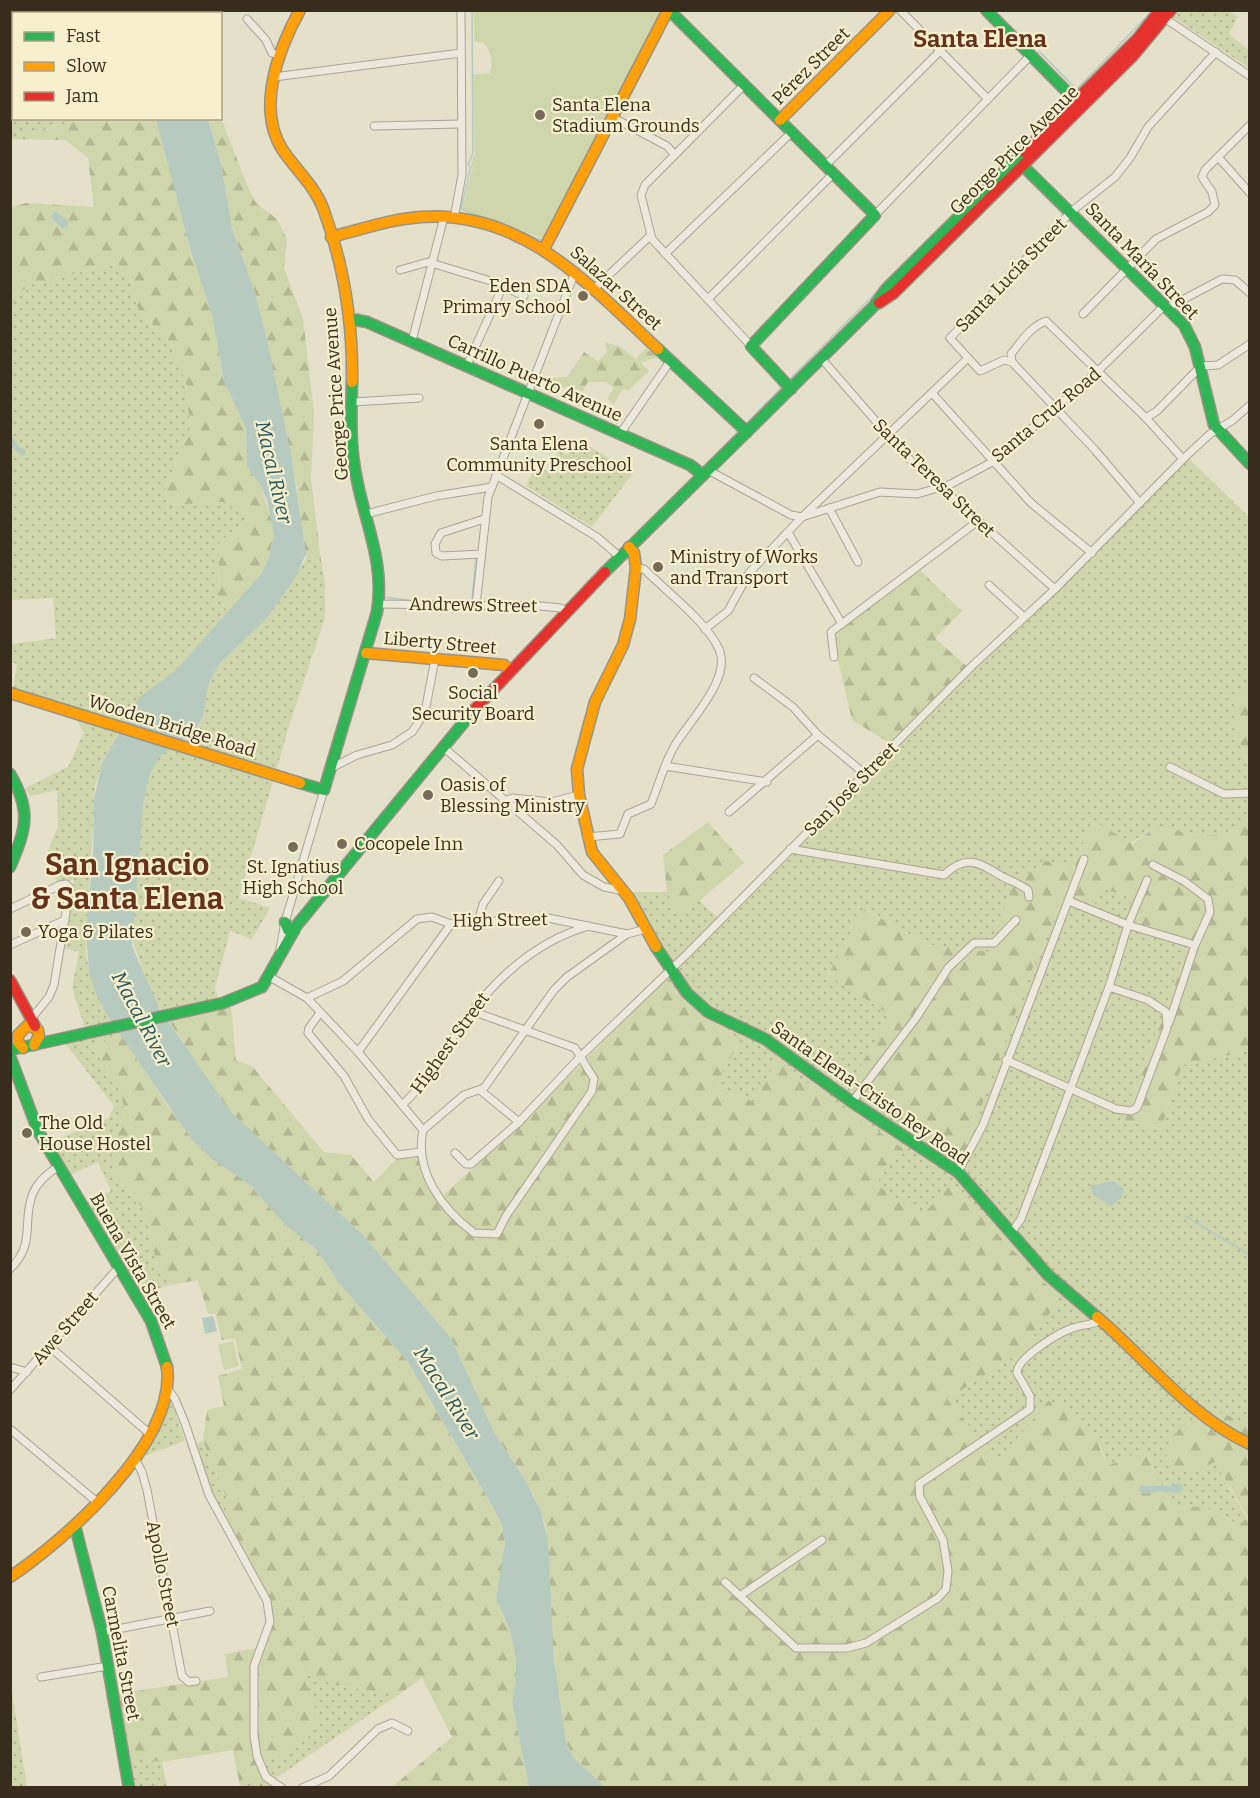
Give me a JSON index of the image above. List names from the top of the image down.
{
  "streets": {
    "main road": [
      "Pérez Street",
      "George Price Avenue",
      "Santa María Street",
      "Salazar Street",
      "Carrillo Puerto Avenue",
      "Liberty Street",
      "Wooden Bridge Road",
      "Santa Elena-Cristo Rey Road",
      "Buena Vista Street",
      "Carmelita Street"
    ],
    "street": [
      "Santa Lucía Street",
      "Santa Cruz Road",
      "Santa Teresa Street",
      "Andrews Street",
      "San José Street",
      "High Street",
      "Highest Street",
      "Awe Street",
      "Apollo Street"
    ]
  },
  "crossings": [
    ["George Price Avenue", "Santa María Street"],
    ["George Price Avenue", "Salazar Street"],
    ["George Price Avenue", "Carrillo Puerto Avenue"],
    ["George Price Avenue", "Santa Teresa Street"],
    ["George Price Avenue", "Andrews Street"],
    ["George Price Avenue", "Liberty Street"],
    ["George Price Avenue", "Wooden Bridge Road"],
    ["George Price Avenue", "Santa Elena-Cristo Rey Road"],
    ["Santa María Street", "Santa Lucía Street"],
    ["Santa María Street", "Santa Cruz Road"],
    ["Santa María Street", "San José Street"],
    ["Santa Cruz Road", "Santa Teresa Street"],
    ["Santa Teresa Street", "San José Street"],
    ["San José Street", "Santa Elena-Cristo Rey Road"],
    ["High Street", "Highest Street"],
    ["High Street", "Santa Elena-Cristo Rey Road"],
    ["Buena Vista Street", "Awe Street"],
    ["Buena Vista Street", "Apollo Street"],
    ["Buena Vista Street", "Carmelita Street"]
  ],
  "districts": ["Santa Elena", "San Ignacio & Santa Elena"],
  "water": ["Macal River"],
  "places": [
    "Santa Elena Stadium Grounds",
    "Eden SDA Primary School",
    "Santa Elena Community Preschool",
    "Ministry of Works and Transport",
    "Social Security Board",
    "Oasis of Blessing Ministry",
    "Cocopele Inn",
    "St. Ignatius High School",
    "Yoga & Pilates",
    "The Old House Hostel"
  ],
  "legend": ["Fast", "Slow", "Jam"]
}
